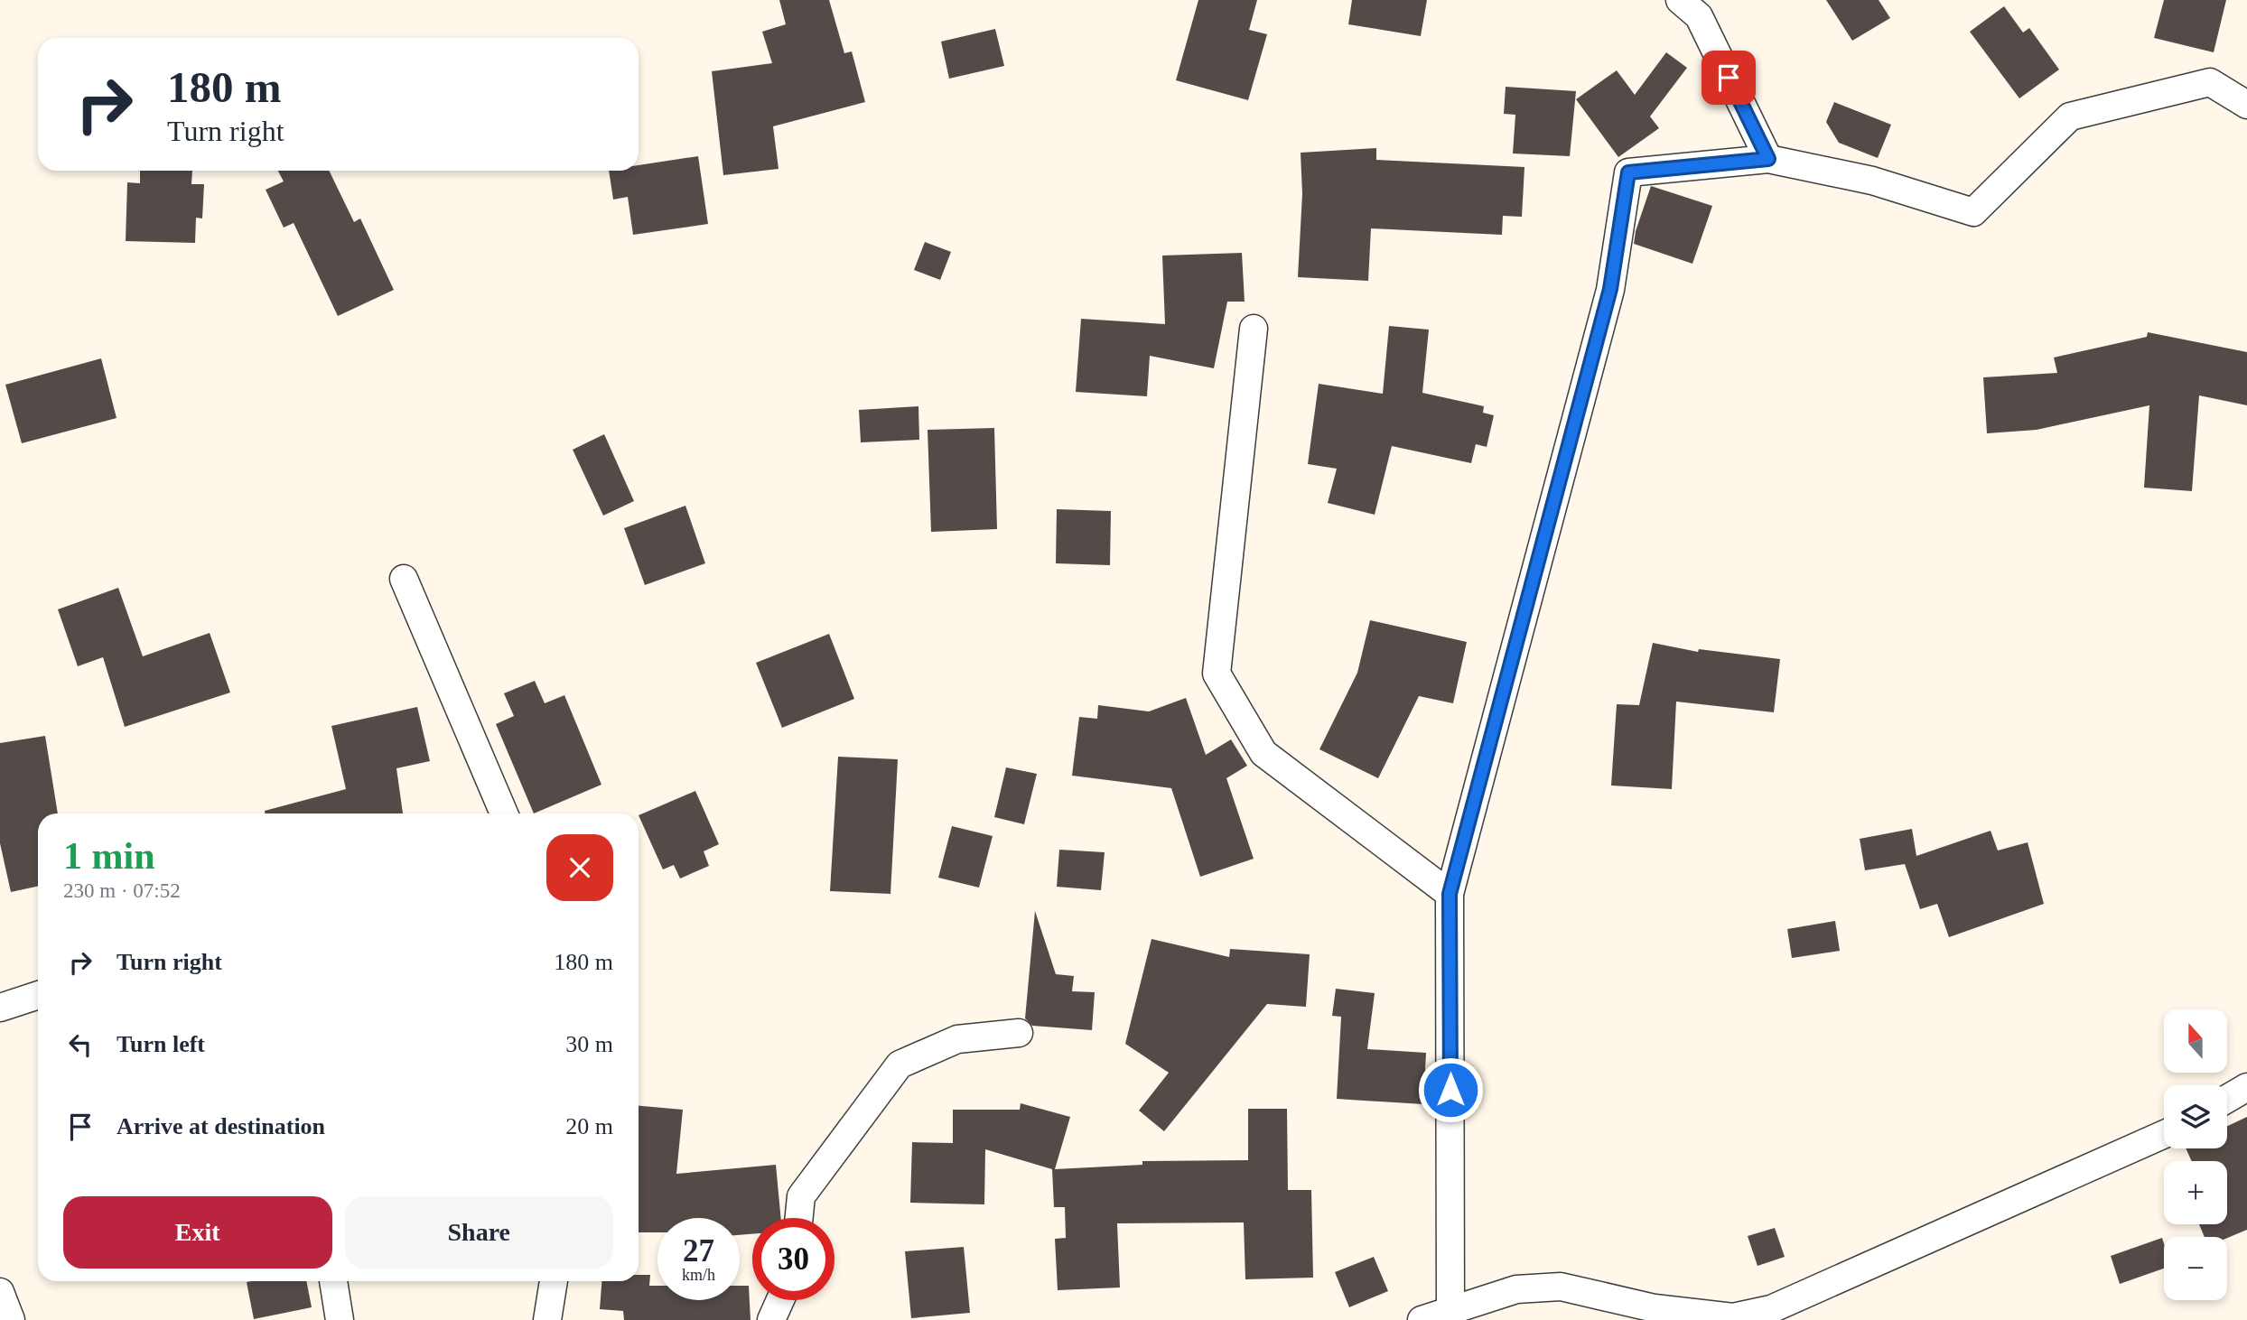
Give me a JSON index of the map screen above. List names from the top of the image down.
{
  "north": "top",
  "page": {
    "turn": ["180 m", "Turn right"],
    "heading": ["1 min", "230 m · 07:52"],
    "list": [
      {
        "name": "Turn right",
        "value": "180 m"
      },
      {
        "name": "Turn left",
        "value": "30 m"
      },
      {
        "name": "Arrive at destination",
        "value": "20 m"
      }
    ],
    "map_buttons": ["+", "−"],
    "buttons": ["Exit", "Share"],
    "speed": "27 km/h",
    "limit": "30"
  }
}
